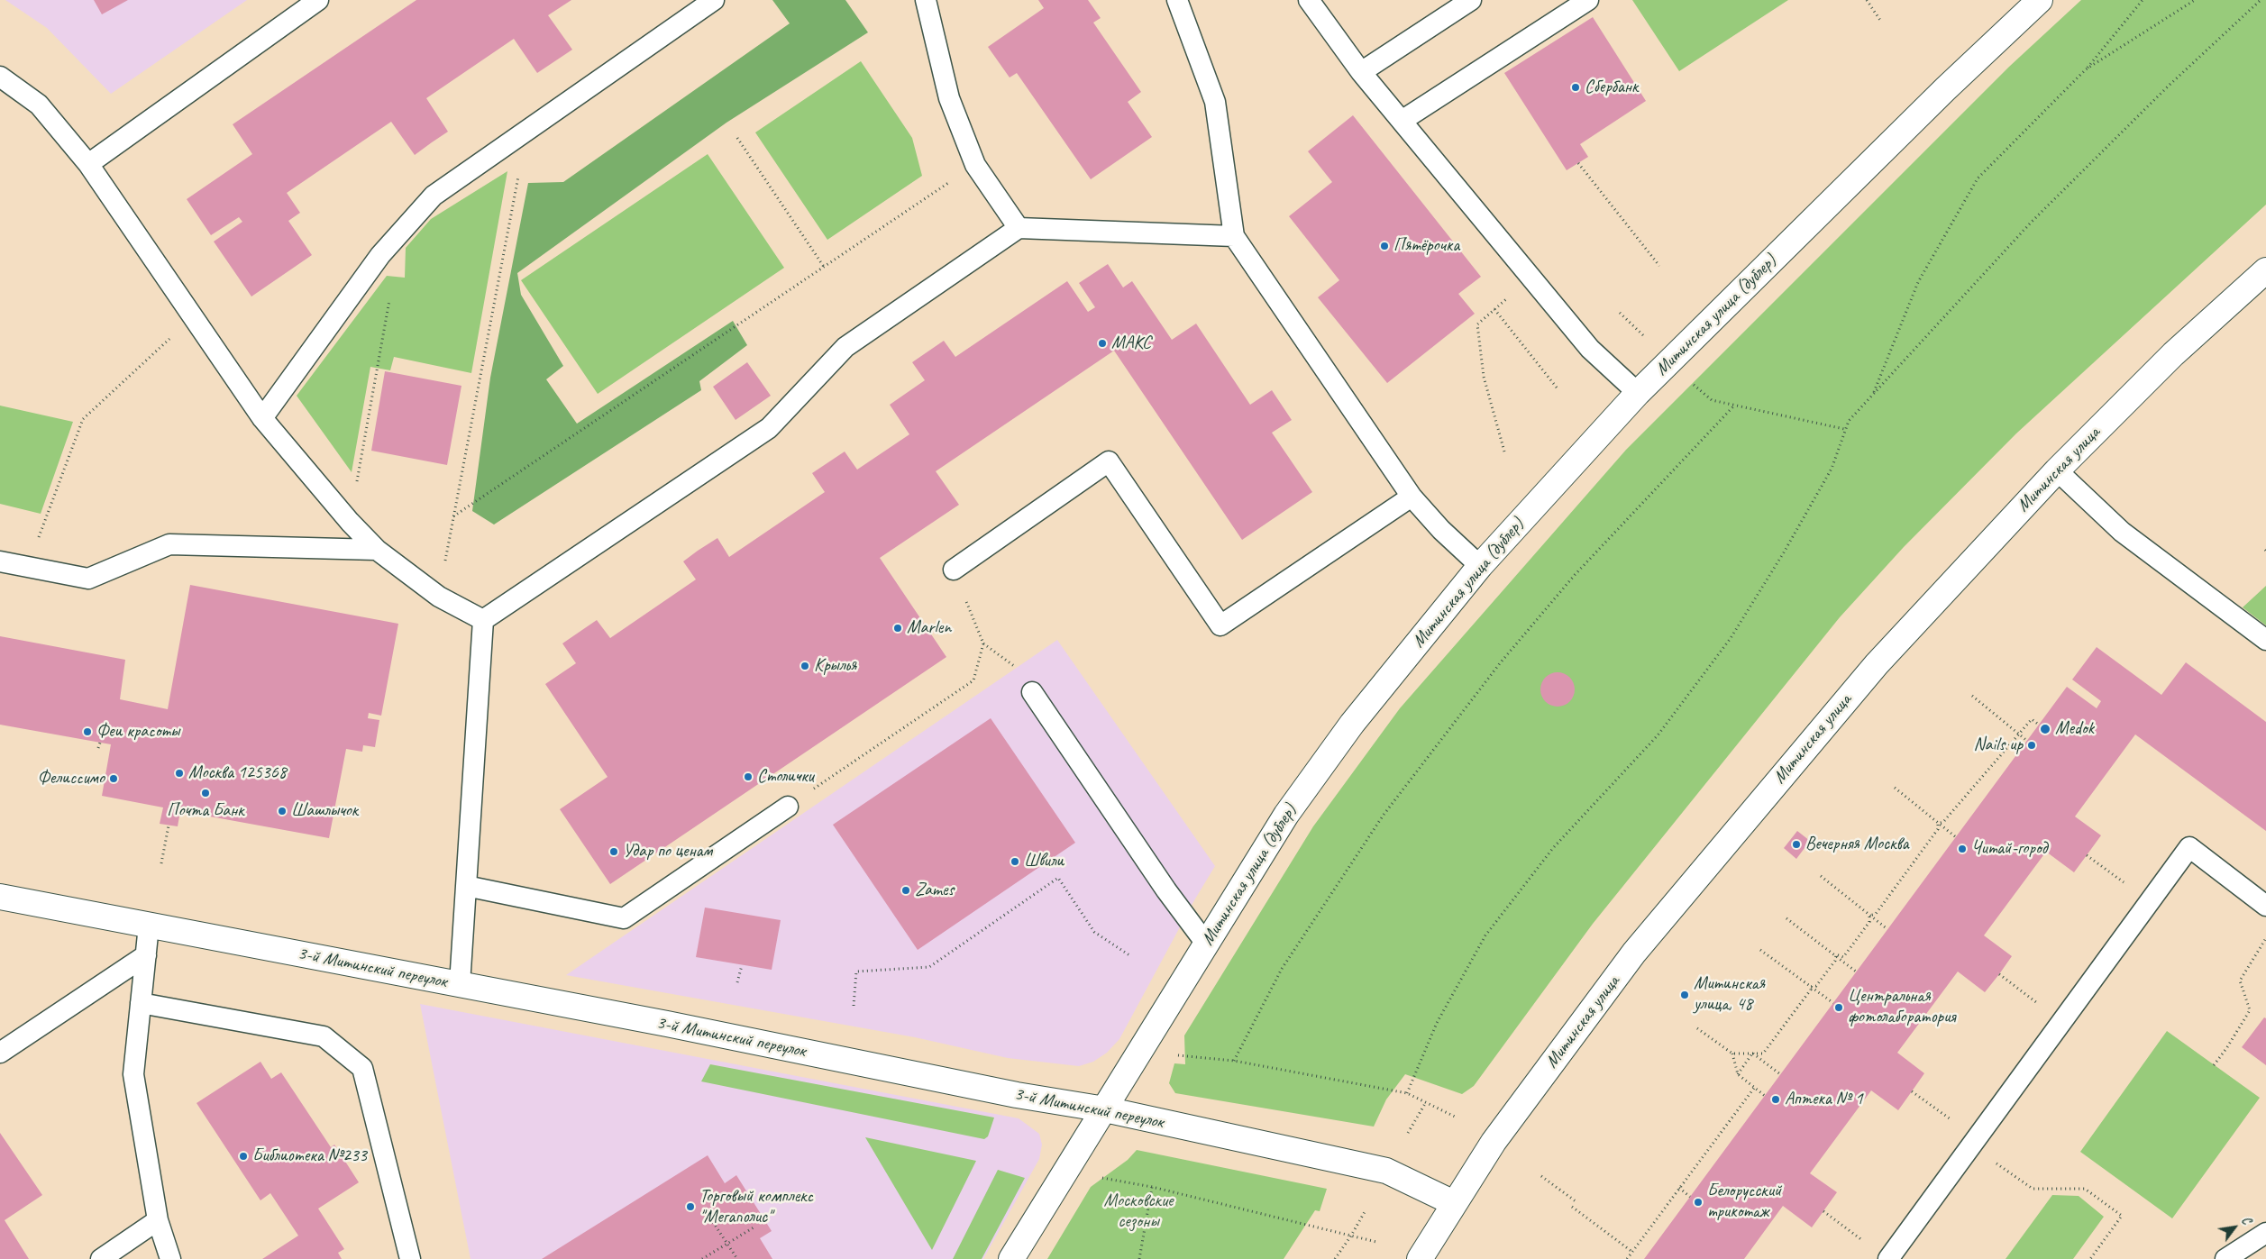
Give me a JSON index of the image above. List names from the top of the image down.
{
  "streets": {
    "street": ["Митинская улица (дублер)", "Митинская улица", "3-й Митинский переулок"]
  },
  "crossings": [
    ["Митинская улица (дублер)", "3-й Митинский переулок"],
    ["Митинская улица", "3-й Митинский переулок"]
  ],
  "parks": ["Московские сезоны"],
  "places": [
    "Сбербанк",
    "Пятёрочка",
    "МАКС",
    "Marlen",
    "Крылья",
    "Medok",
    "Феи красоты",
    "Nails up",
    "Москва 125368",
    "Столички",
    "Фелиссимо",
    "Почта Банк",
    "Шашлычок",
    "Вечерняя Москва",
    "Читай-город",
    "Удар по ценам",
    "Швили",
    "Zames",
    "Митинская улица, 48",
    "Центральная фотолаборатория",
    "Аптека № 1",
    "Библиотека №233",
    "Белорусский трикотаж",
    "Торговый комплекс \"Мегаполис\""
  ],
  "north": "top right"
}
